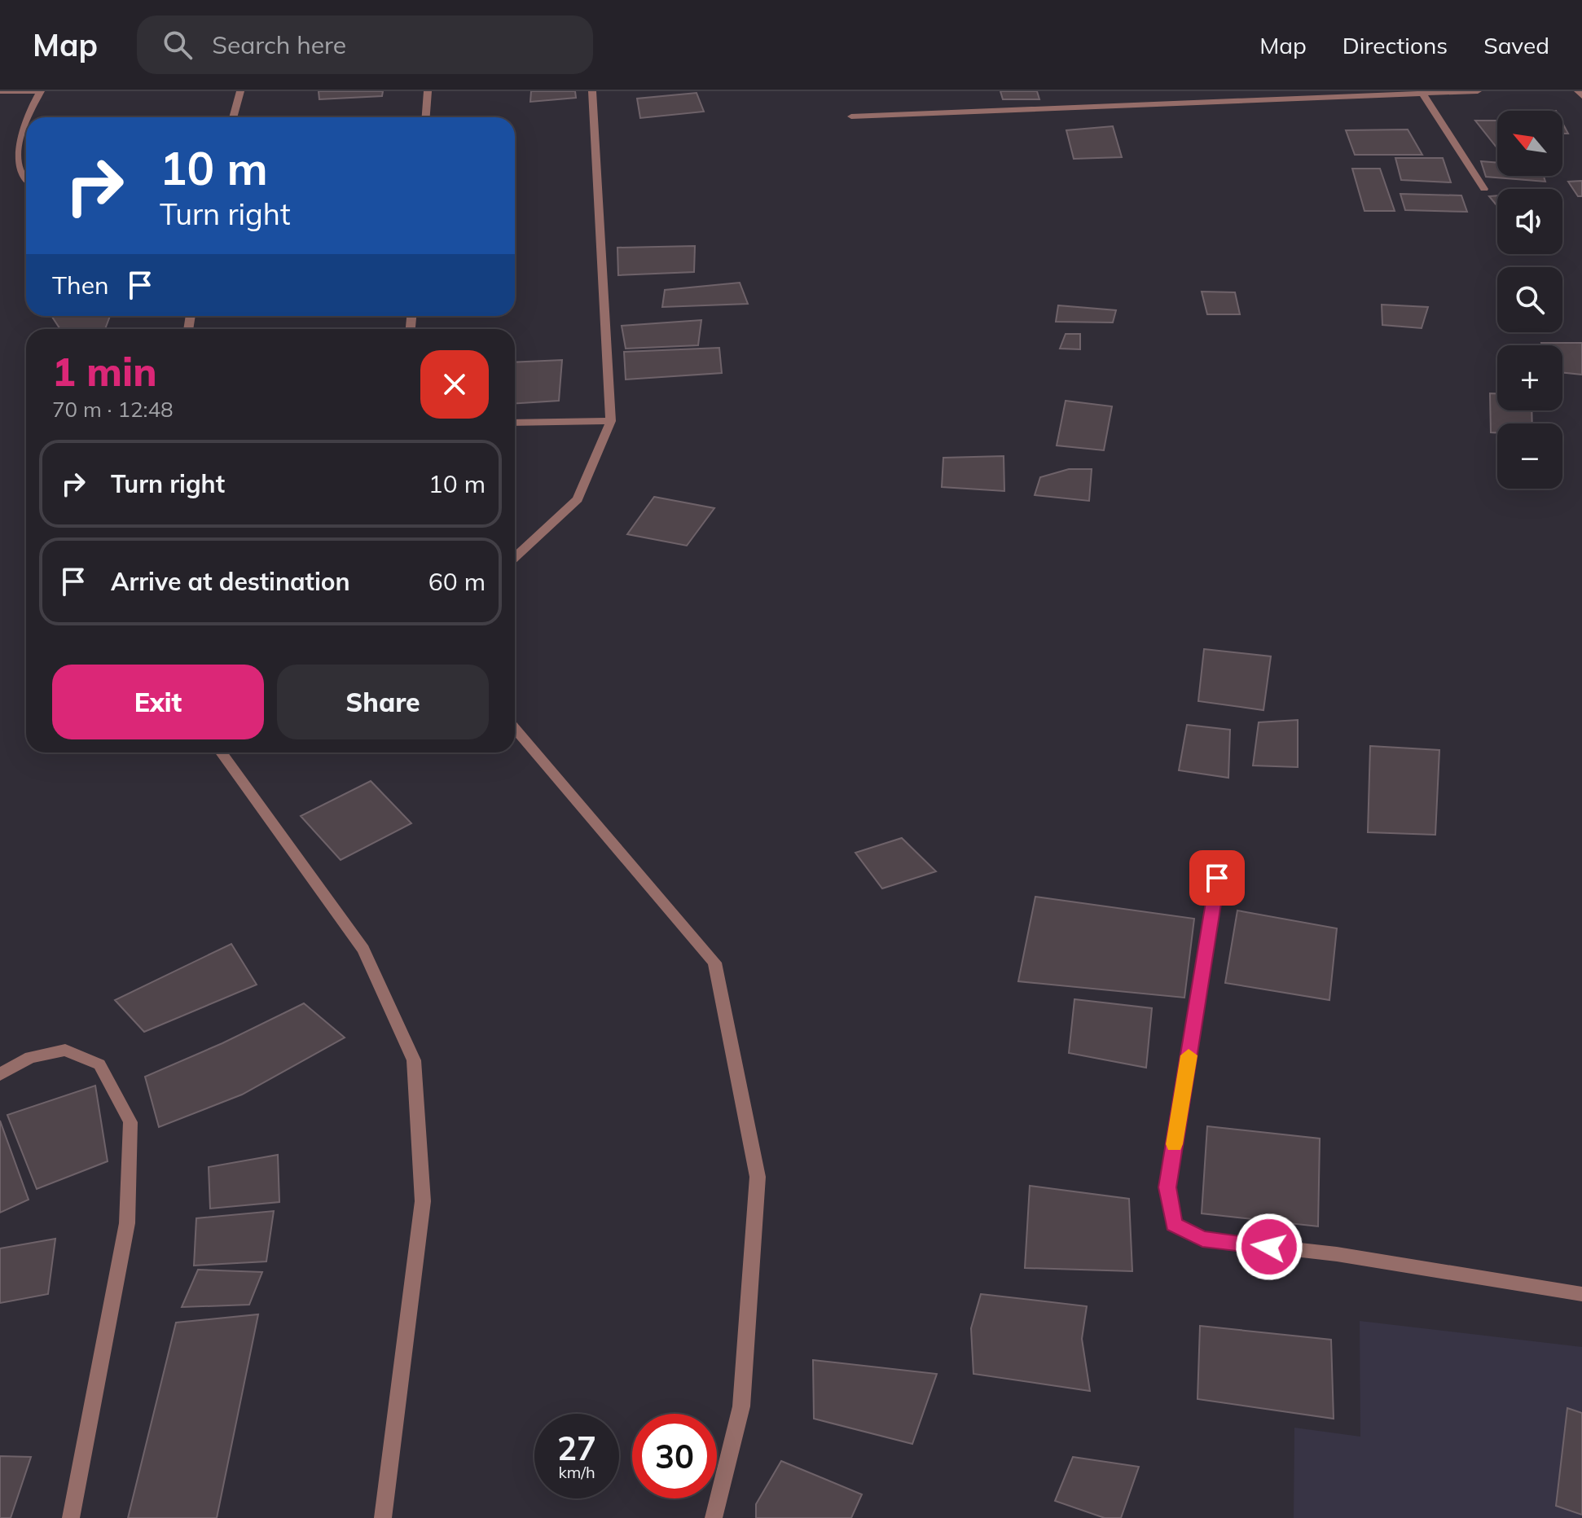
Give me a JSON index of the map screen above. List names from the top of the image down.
{
  "north": "top left",
  "page": {
    "header": "Map",
    "search": "Search here",
    "nav": ["Map", "Directions", "Saved"],
    "map_buttons": ["+", "−"],
    "turn": ["10 m", "Turn right"],
    "then": "Then",
    "heading": ["1 min", "70 m · 12:48"],
    "list": [
      {
        "name": "Turn right",
        "value": "10 m"
      },
      {
        "name": "Arrive at destination",
        "value": "60 m"
      }
    ],
    "buttons": ["Exit", "Share"],
    "speed": "27 km/h",
    "limit": "30"
  }
}
